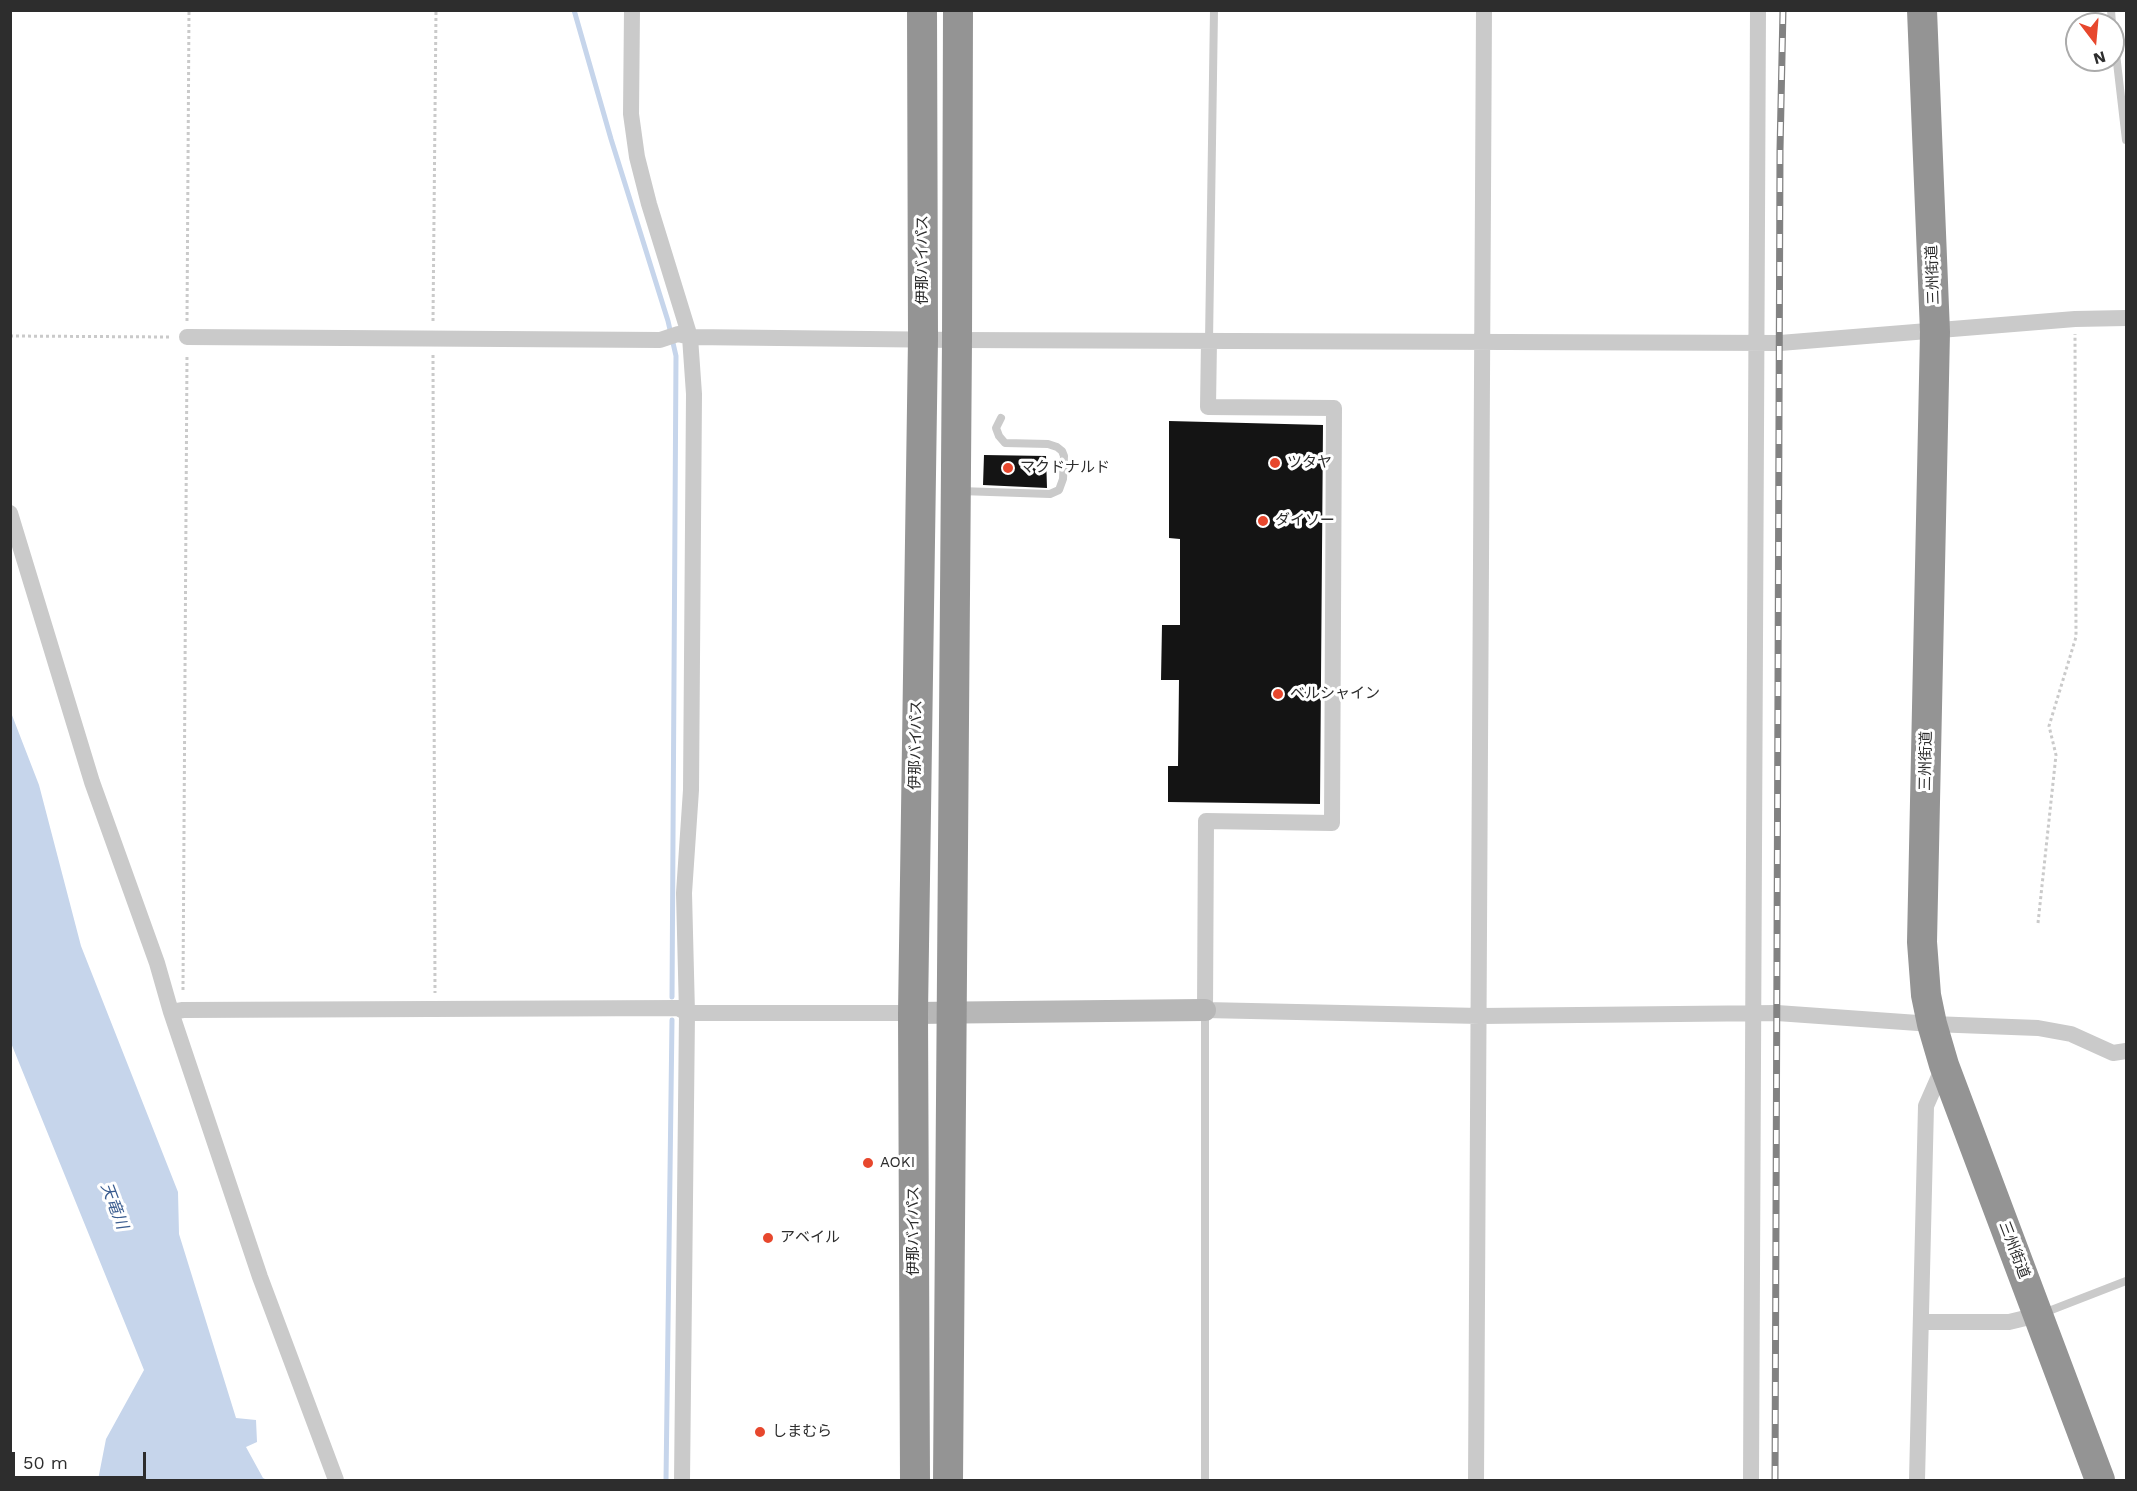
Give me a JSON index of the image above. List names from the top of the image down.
{
  "streets": {
    "highway": ["伊那バイパス", "三州街道"]
  },
  "water": ["天竜川"],
  "places": [
    "ツタヤ",
    "マクドナルド",
    "ダイソー",
    "ベルシャイン",
    "AOKI",
    "アベイル",
    "しまむら"
  ],
  "scale_bar": "50 m",
  "north": "bottom"
}
